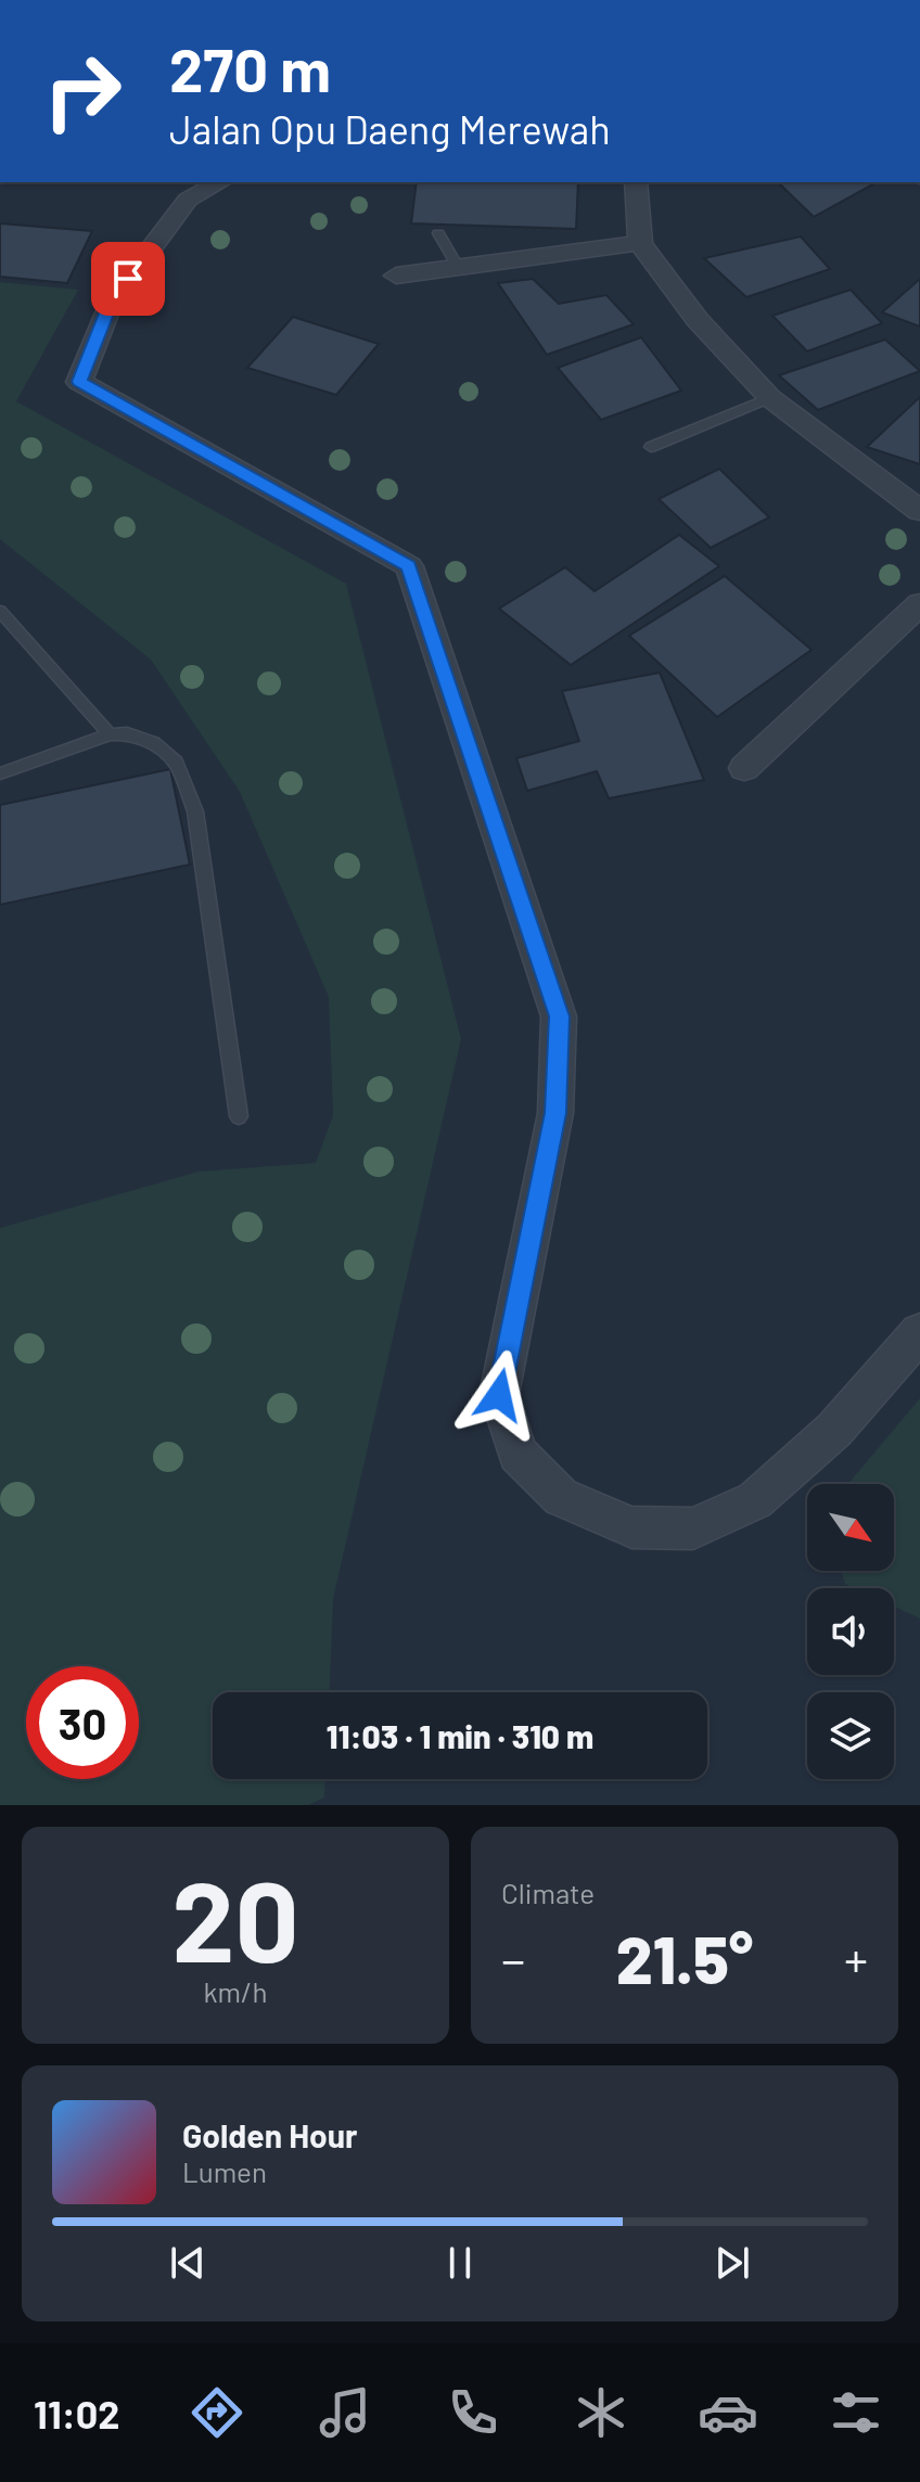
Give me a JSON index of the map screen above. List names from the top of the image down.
{
  "north": "bottom right",
  "page": {
    "turn": ["270 m", "Jalan Opu Daeng Merewah"],
    "limit": "30",
    "trip": "11:03 · 1 min · 310 m",
    "tile": [
      ["20", "km/h"],
      "Climate"
    ],
    "heat": ["−", "21.5°", "+"],
    "song": ["Golden Hour", "Lumen"],
    "tabs": "11:02"
  }
}
